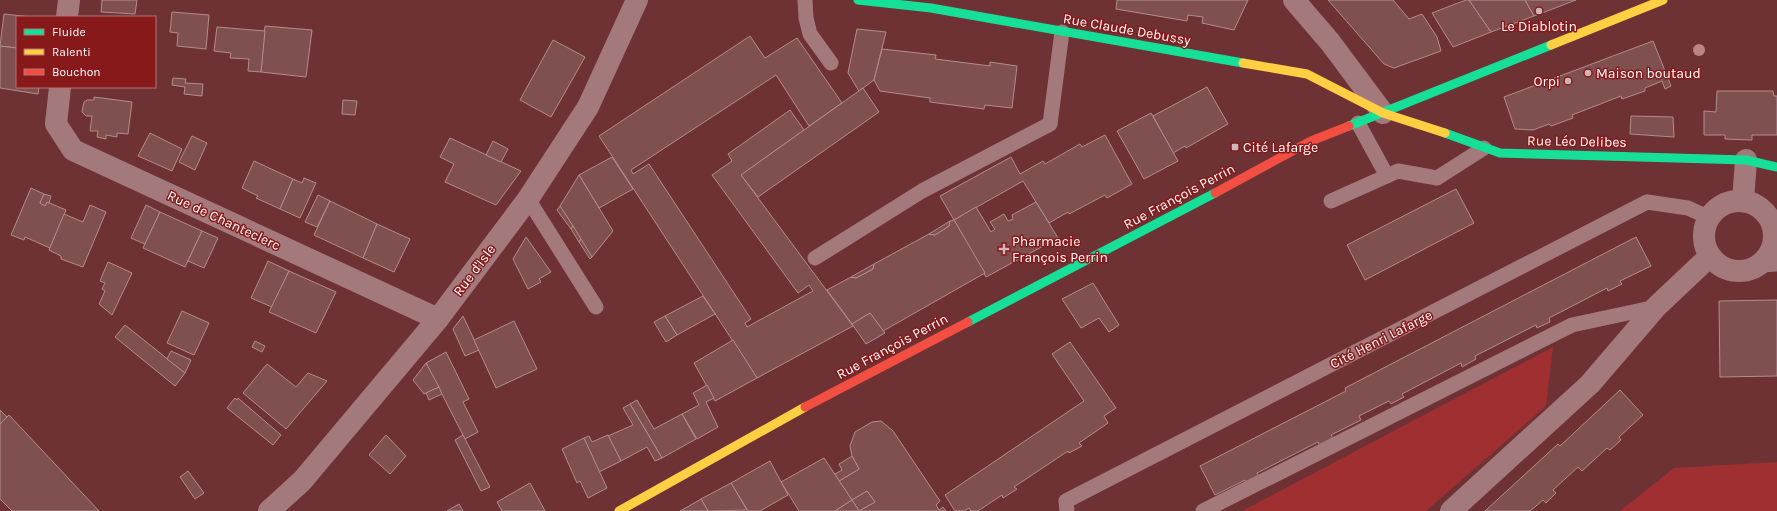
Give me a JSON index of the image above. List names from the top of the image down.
{
  "streets": {
    "main road": ["Rue Claude Debussy", "Rue Léo Delibes", "Rue François Perrin"],
    "street": ["Rue de Chanteclerc", "Rue d'Isle"],
    "lane": ["Cité Henri Lafarge"]
  },
  "crossings": [
    ["Rue Claude Debussy", "Rue Léo Delibes"],
    ["Rue Claude Debussy", "Rue François Perrin"],
    ["Rue Léo Delibes", "Rue François Perrin"],
    ["Rue de Chanteclerc", "Rue d'Isle"]
  ],
  "places": {
    "other": ["Le Diablotin", "Maison boutaud", "Orpi"],
    "transit": ["Cité Lafarge"],
    "health": ["Pharmacie François Perrin"]
  },
  "legend": ["Fluide", "Ralenti", "Bouchon"]
}
